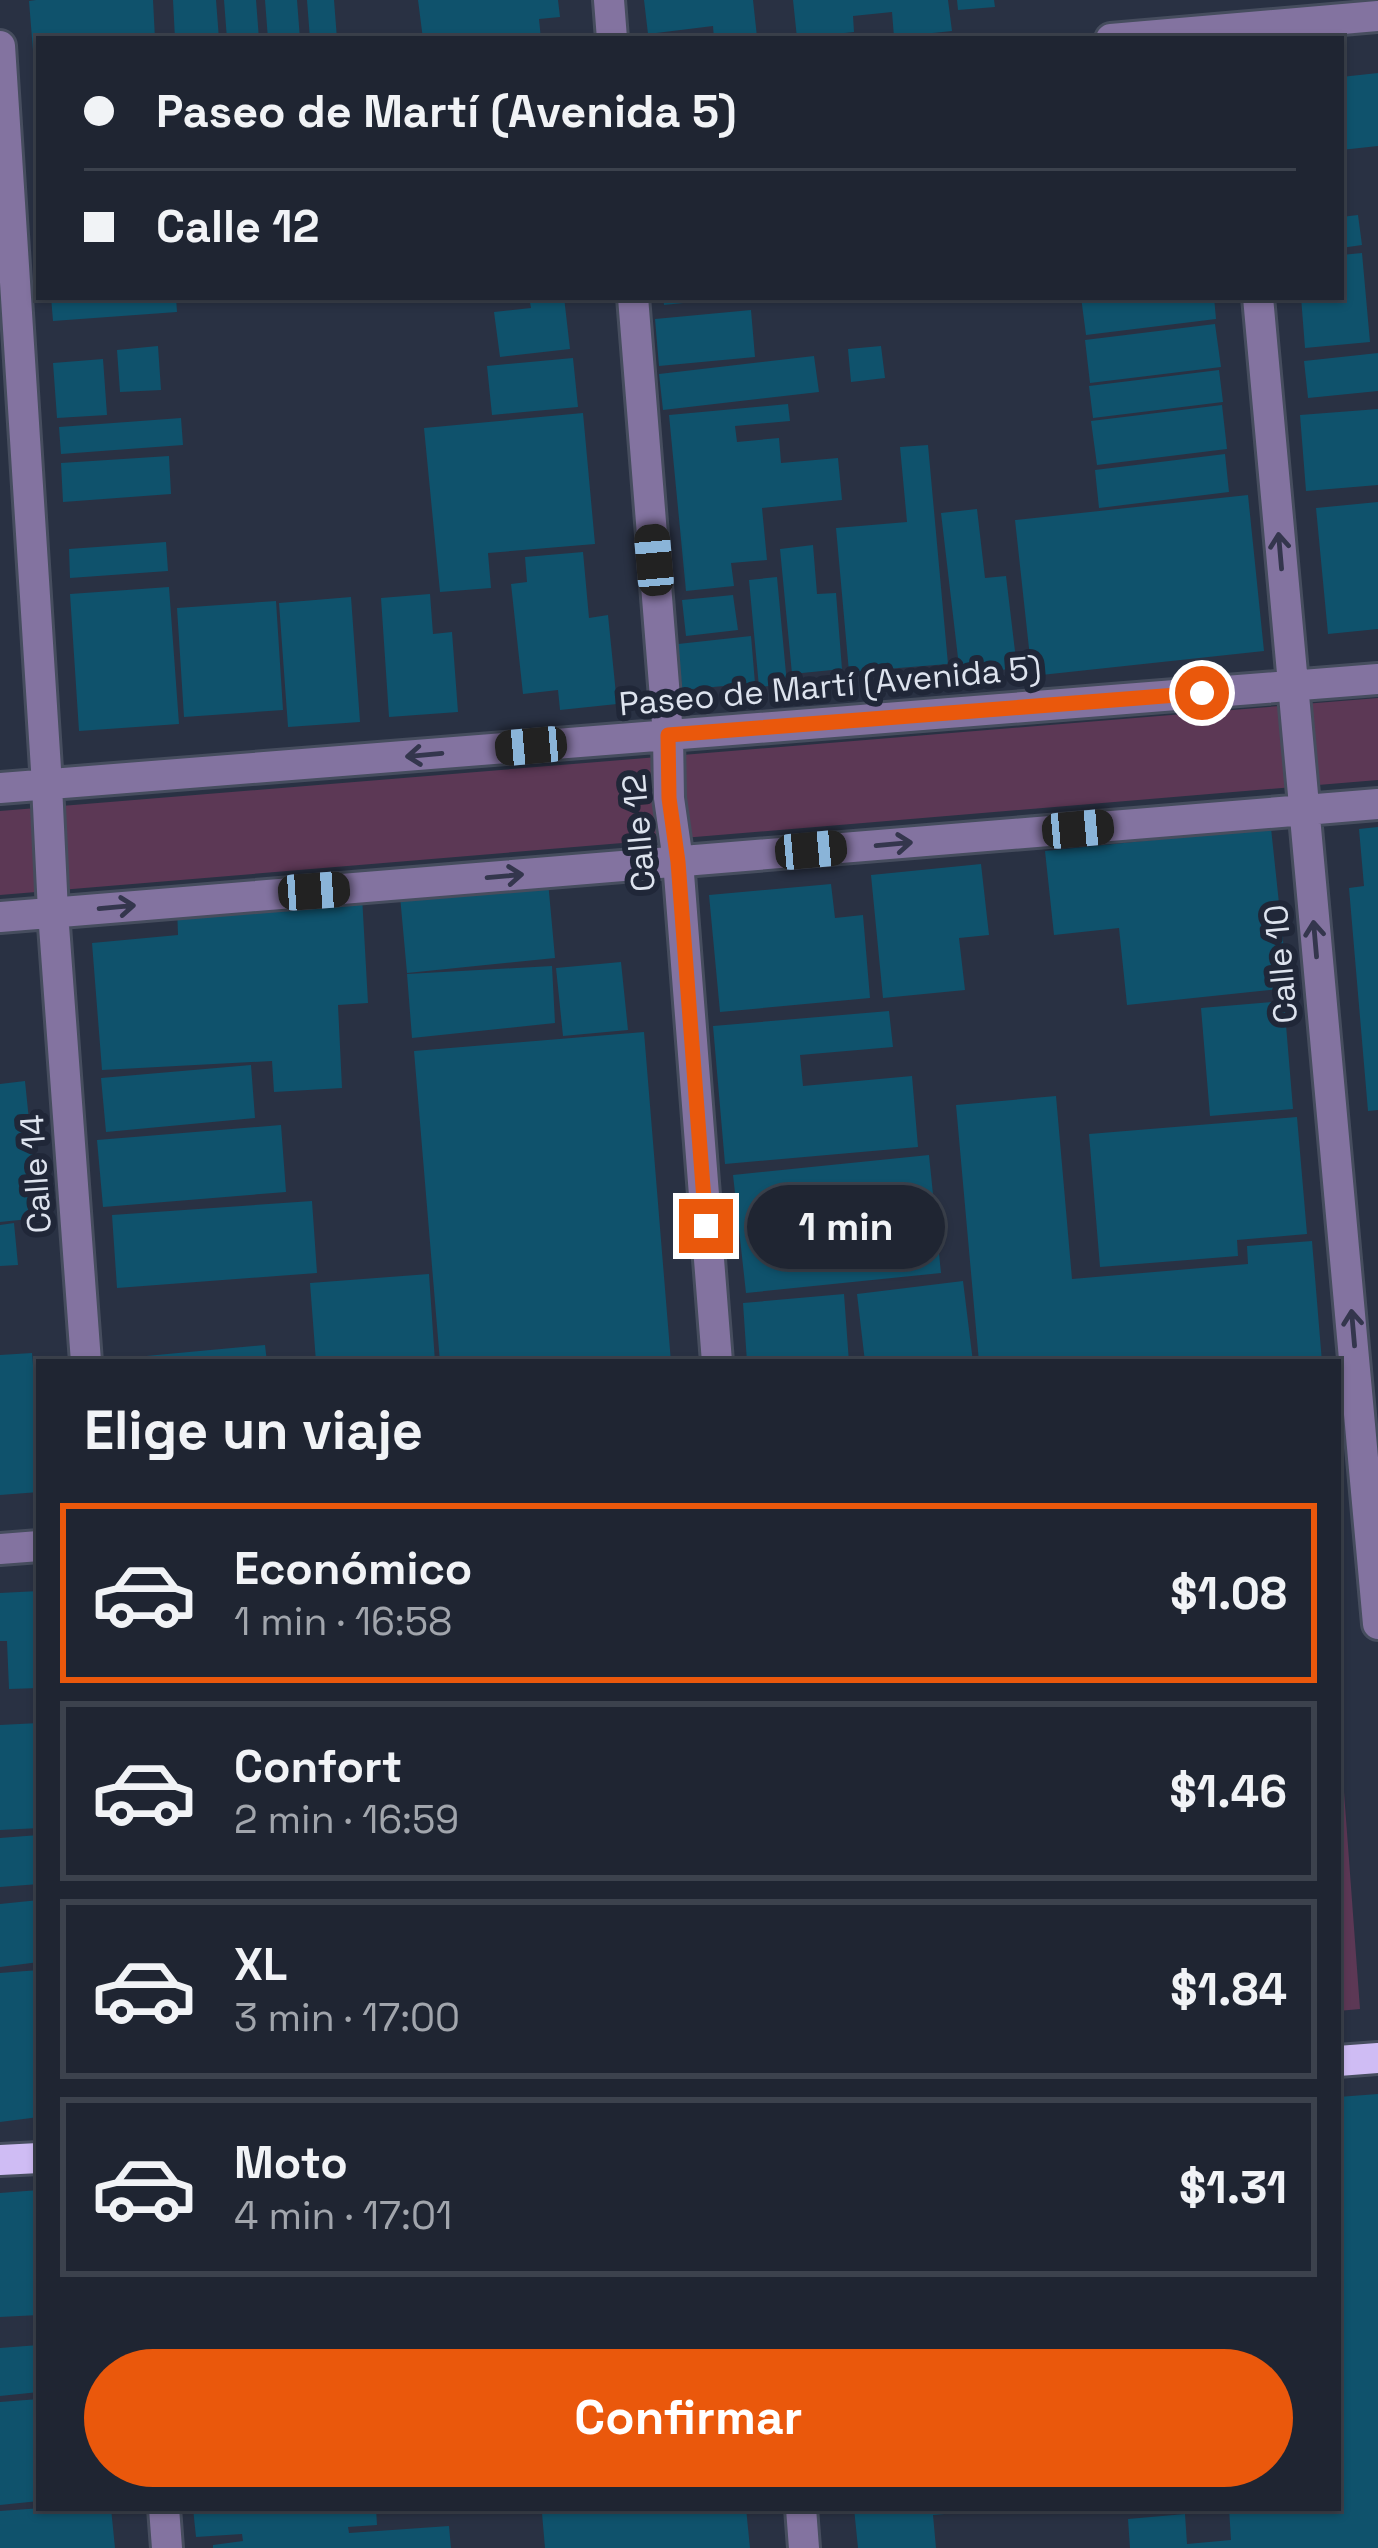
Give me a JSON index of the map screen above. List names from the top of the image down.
{
  "streets": {
    "street": [
      "Paseo de Martí (Avenida 5)",
      "Calle 12",
      "Calle 10",
      "Calle 14"
    ]
  },
  "crossings": [
    ["Paseo de Martí (Avenida 5)", "Calle 12"],
    ["Paseo de Martí (Avenida 5)", "Calle 10"],
    ["Paseo de Martí (Avenida 5)", "Calle 14"]
  ],
  "one_way": ["Calle 10"],
  "page": {
    "banner": ["Paseo de Martí (Avenida 5)", "Calle 12"],
    "bubble": "1 min",
    "heading": "Elige un viaje",
    "list": [
      {
        "name": "Económico",
        "note": "1 min · 16:58",
        "value": "$1.08"
      },
      {
        "name": "Confort",
        "note": "2 min · 16:59",
        "value": "$1.46"
      },
      {
        "name": "XL",
        "note": "3 min · 17:00",
        "value": "$1.84"
      },
      {
        "name": "Moto",
        "note": "4 min · 17:01",
        "value": "$1.31"
      }
    ],
    "buttons": "Confirmar"
  }
}
